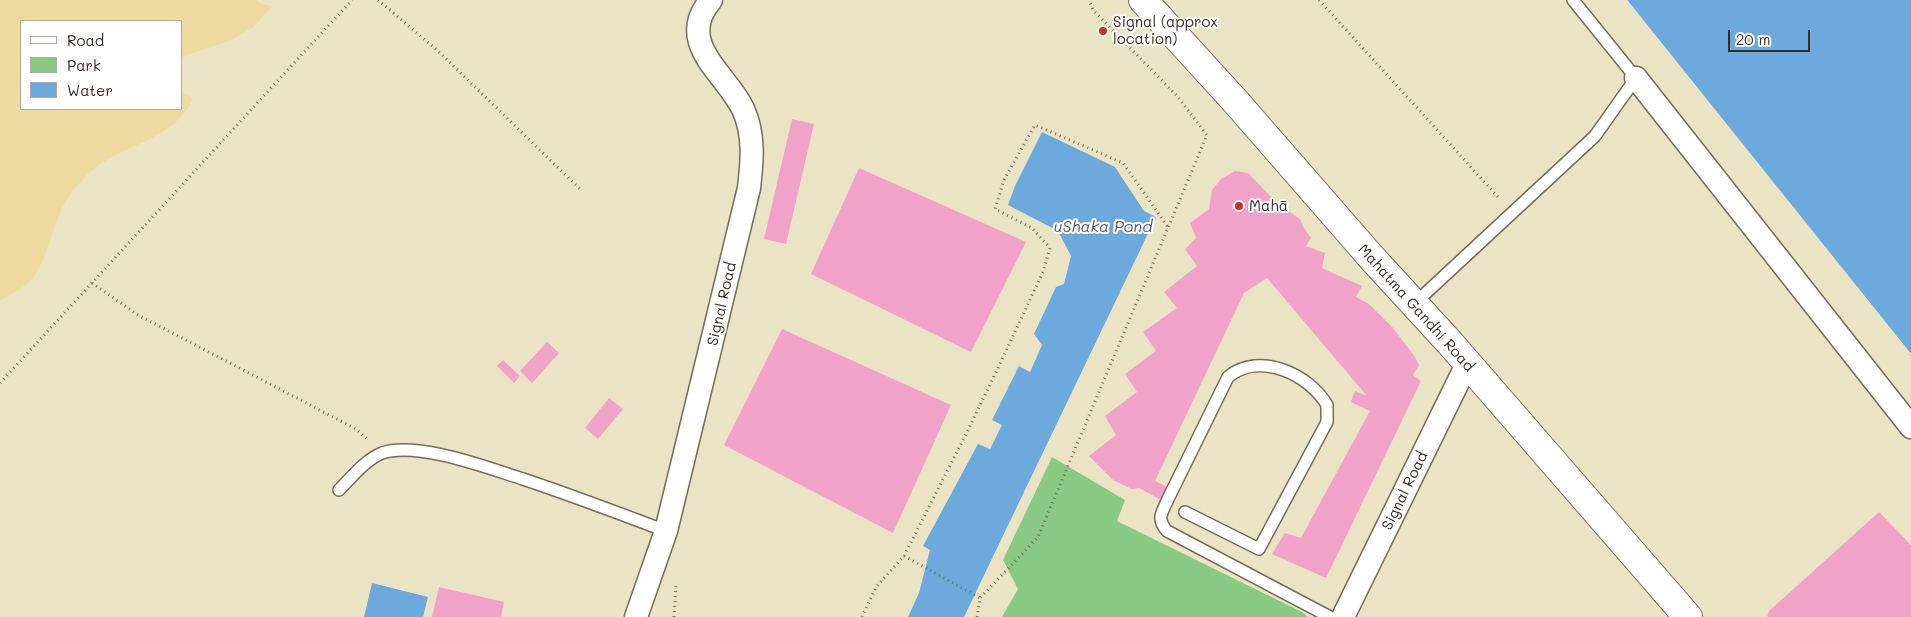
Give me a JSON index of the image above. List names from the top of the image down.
{
  "streets": {
    "street": ["Signal Road", "Mahatma Gandhi Road"]
  },
  "crossings": [
    ["Signal Road", "Mahatma Gandhi Road"]
  ],
  "water": ["uShaka Pond"],
  "places": ["Signal (approx location)", "Mahā"],
  "legend": ["Road", "Park", "Water"],
  "scale_bar": "20 m"
}
